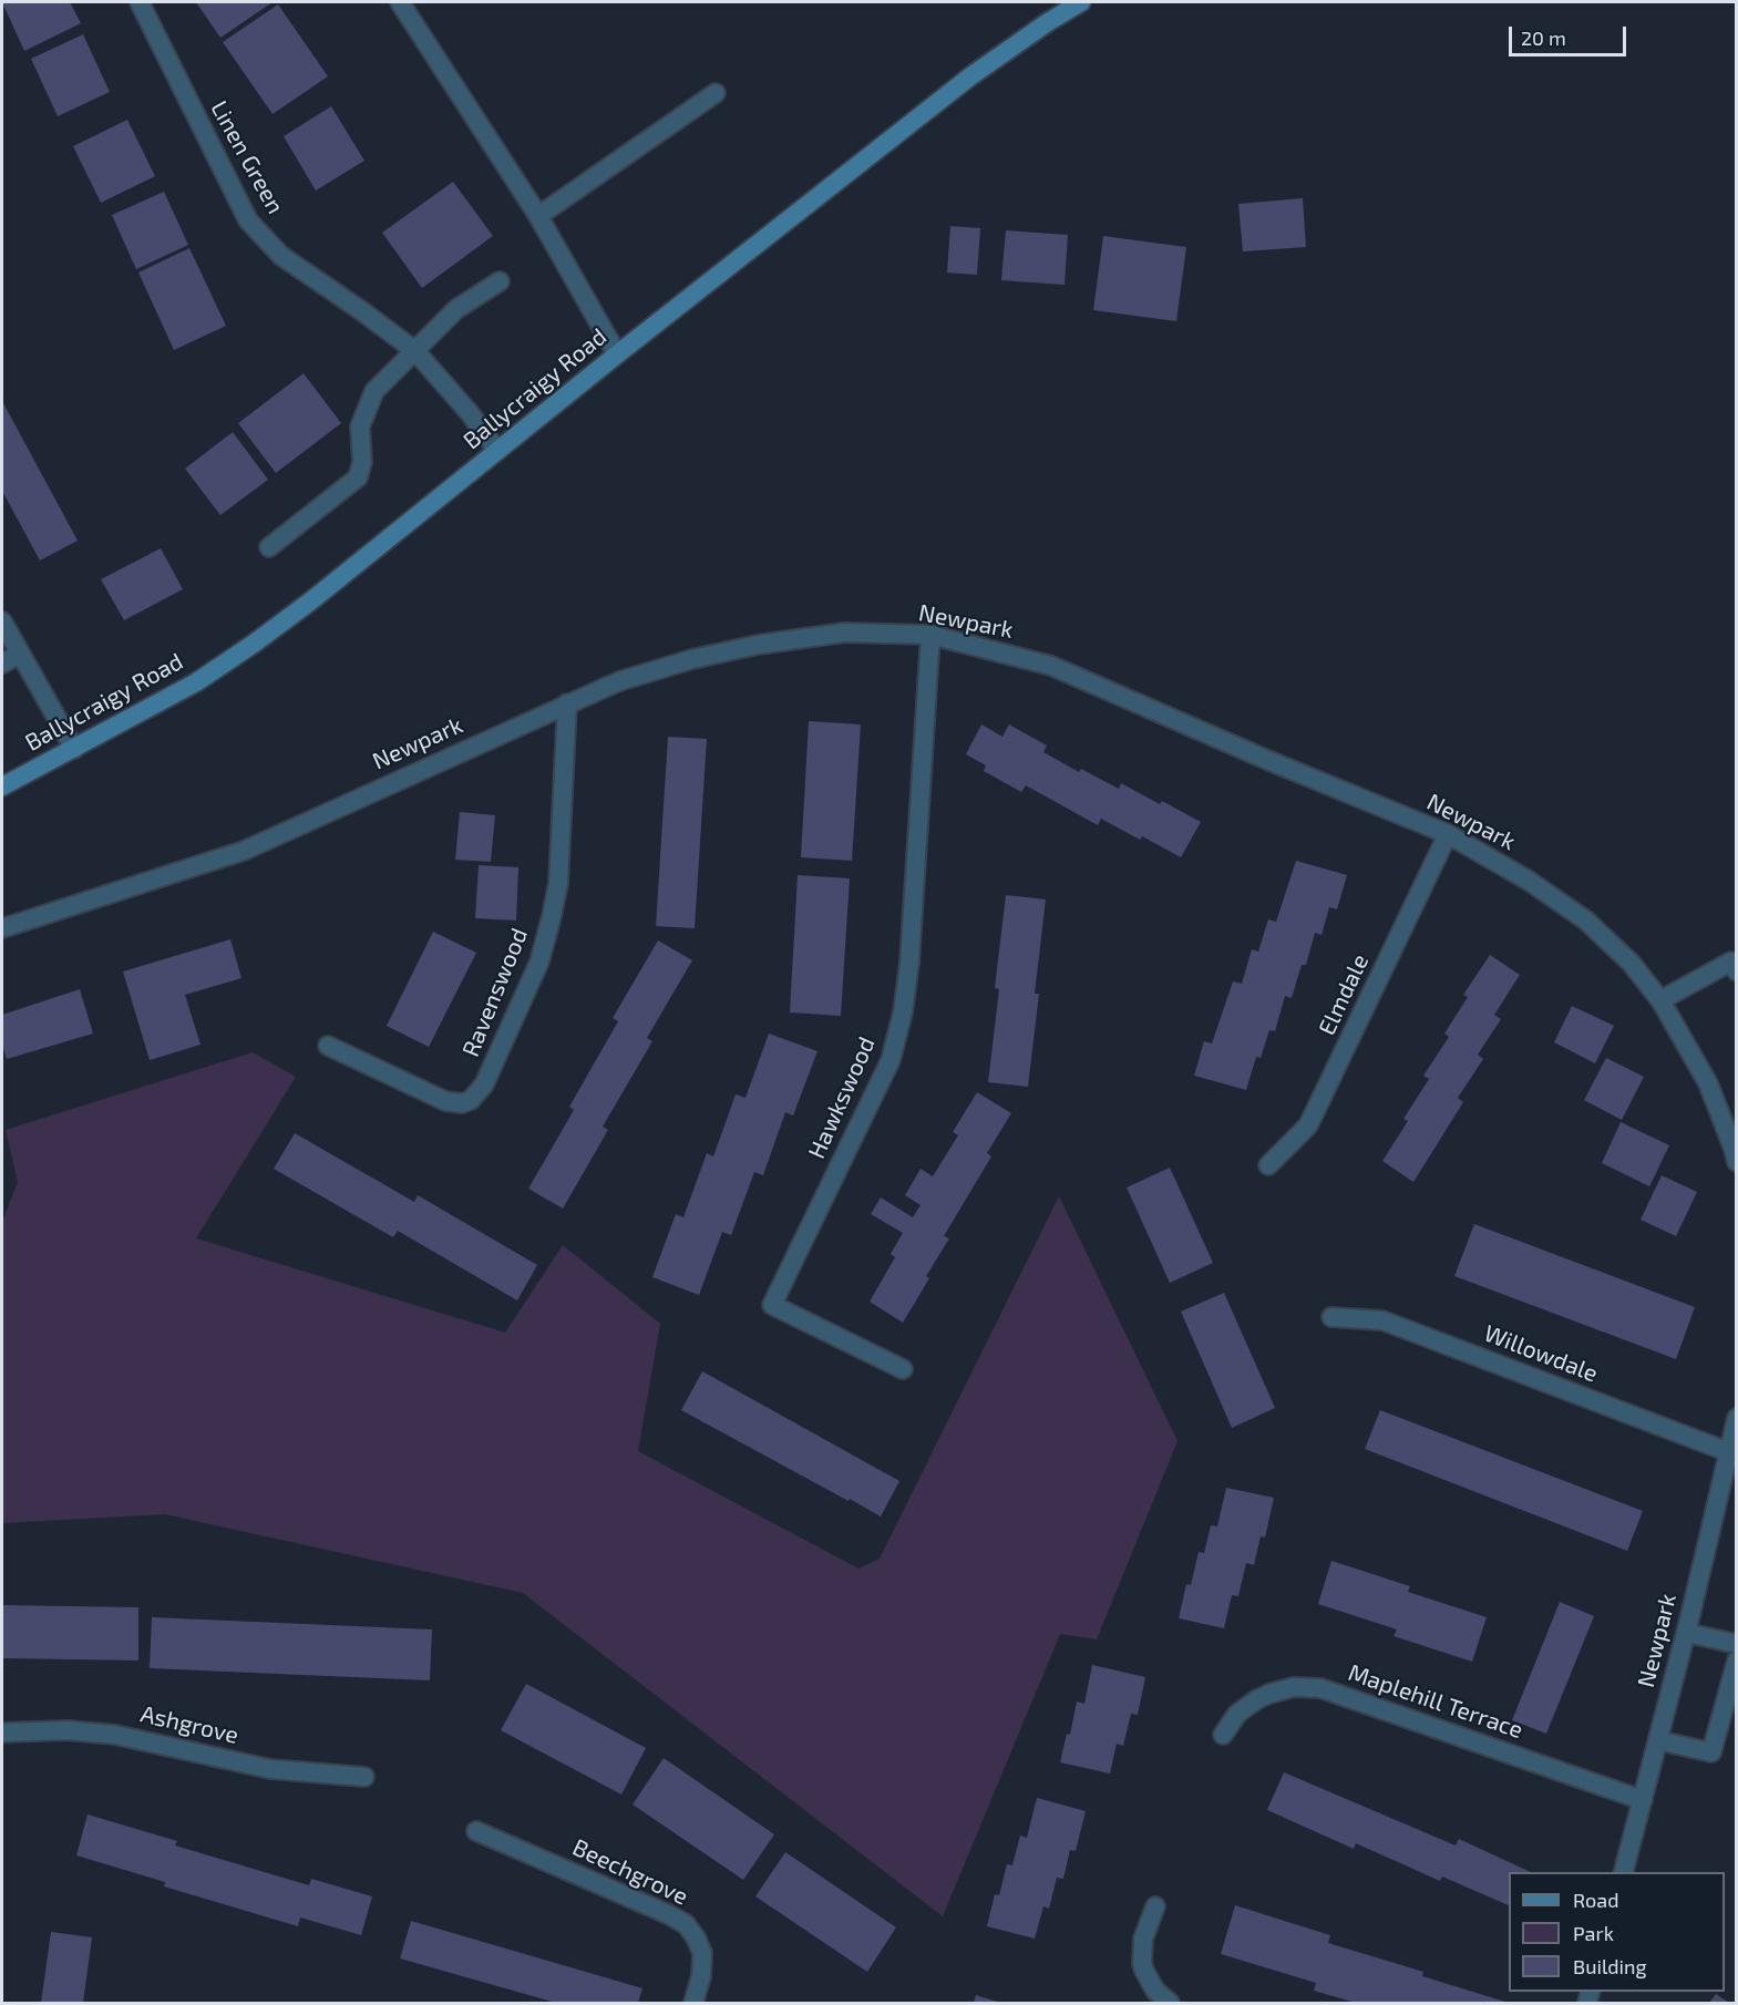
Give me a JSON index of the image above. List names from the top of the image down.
{
  "streets": {
    "main road": ["Ballycraigy Road"],
    "street": [
      "Linen Green",
      "Newpark",
      "Ravenswood",
      "Elmdale",
      "Hawkswood",
      "Willowdale",
      "Maplehill Terrace",
      "Ashgrove",
      "Beechgrove"
    ]
  },
  "crossings": [
    ["Linen Green", "Ballycraigy Road"],
    ["Newpark", "Ravenswood"],
    ["Newpark", "Elmdale"],
    ["Newpark", "Hawkswood"],
    ["Newpark", "Willowdale"],
    ["Newpark", "Maplehill Terrace"]
  ],
  "legend": ["Road", "Park", "Building"],
  "scale_bar": "20 m"
}
